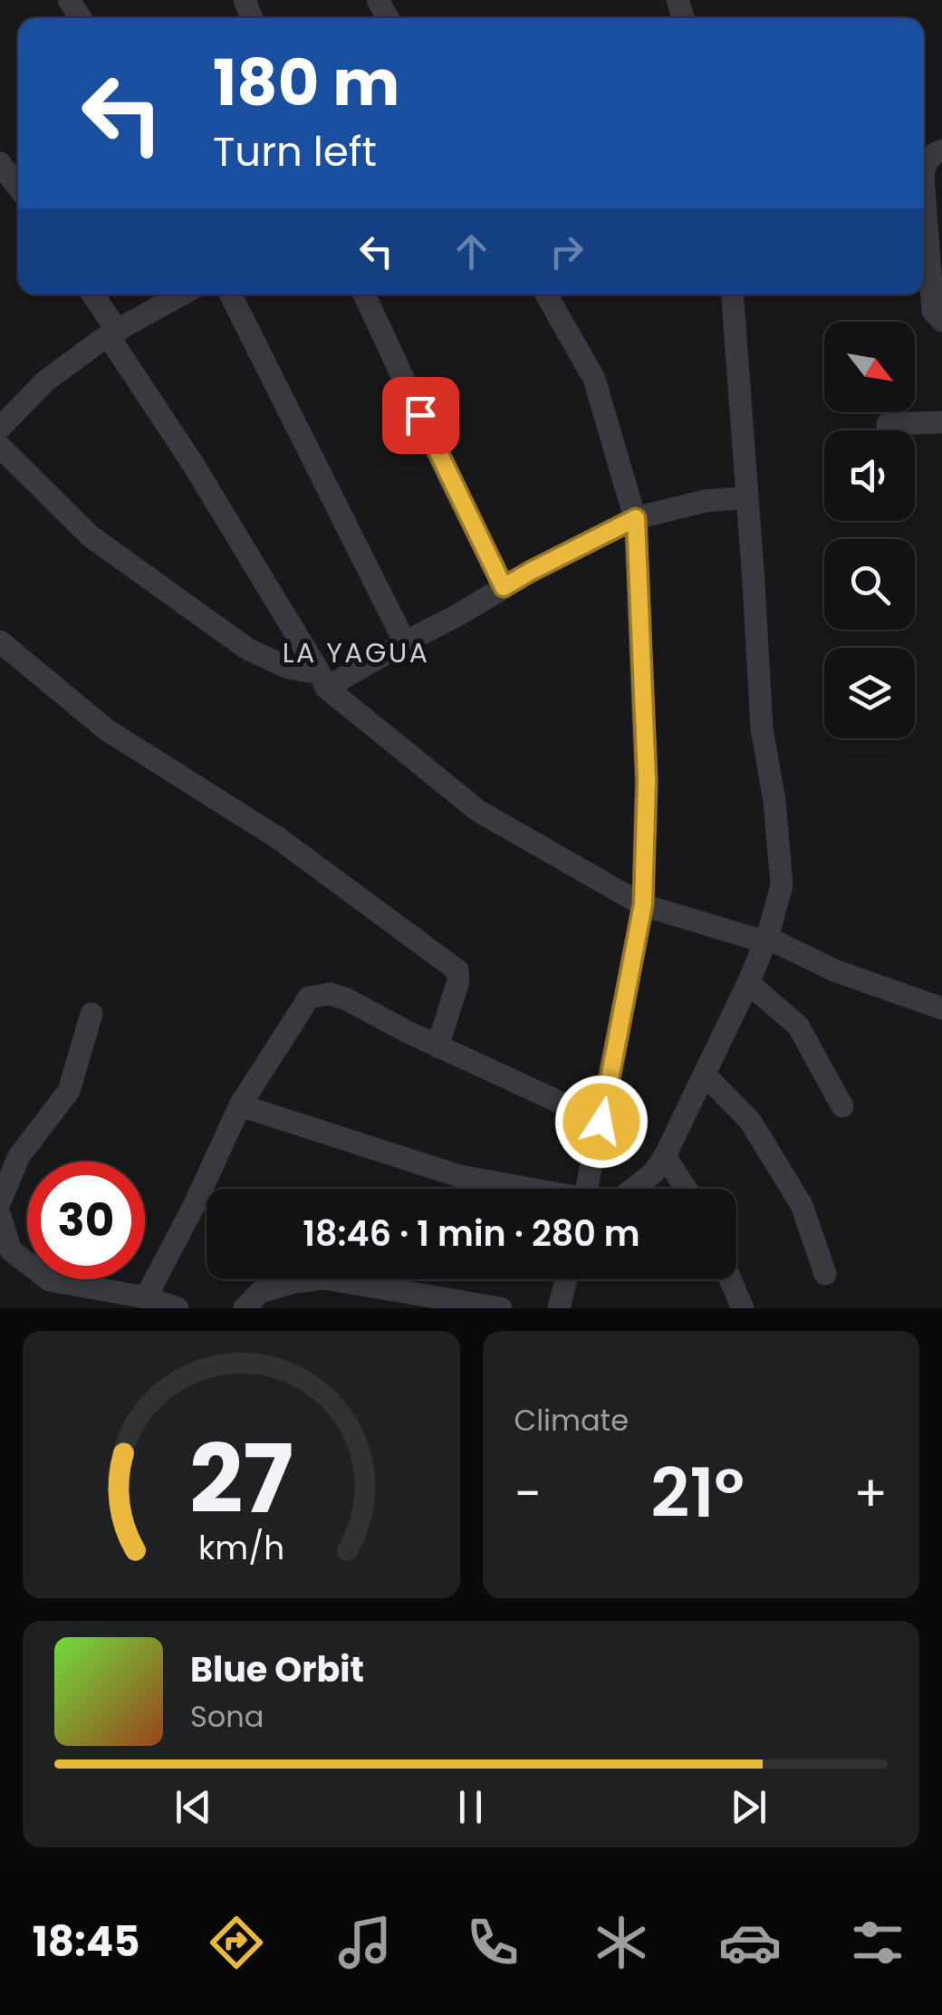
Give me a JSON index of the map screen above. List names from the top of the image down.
{
  "districts": ["LA YAGUA"],
  "north": "bottom right",
  "page": {
    "turn": ["180 m", "Turn left"],
    "limit": "30",
    "trip": "18:46 · 1 min · 280 m",
    "tile": "Climate",
    "heat": ["−", "21°", "+"],
    "song": ["Blue Orbit", "Sona"],
    "tabs": "18:45",
    "gauge": ["27", "km/h"]
  }
}
